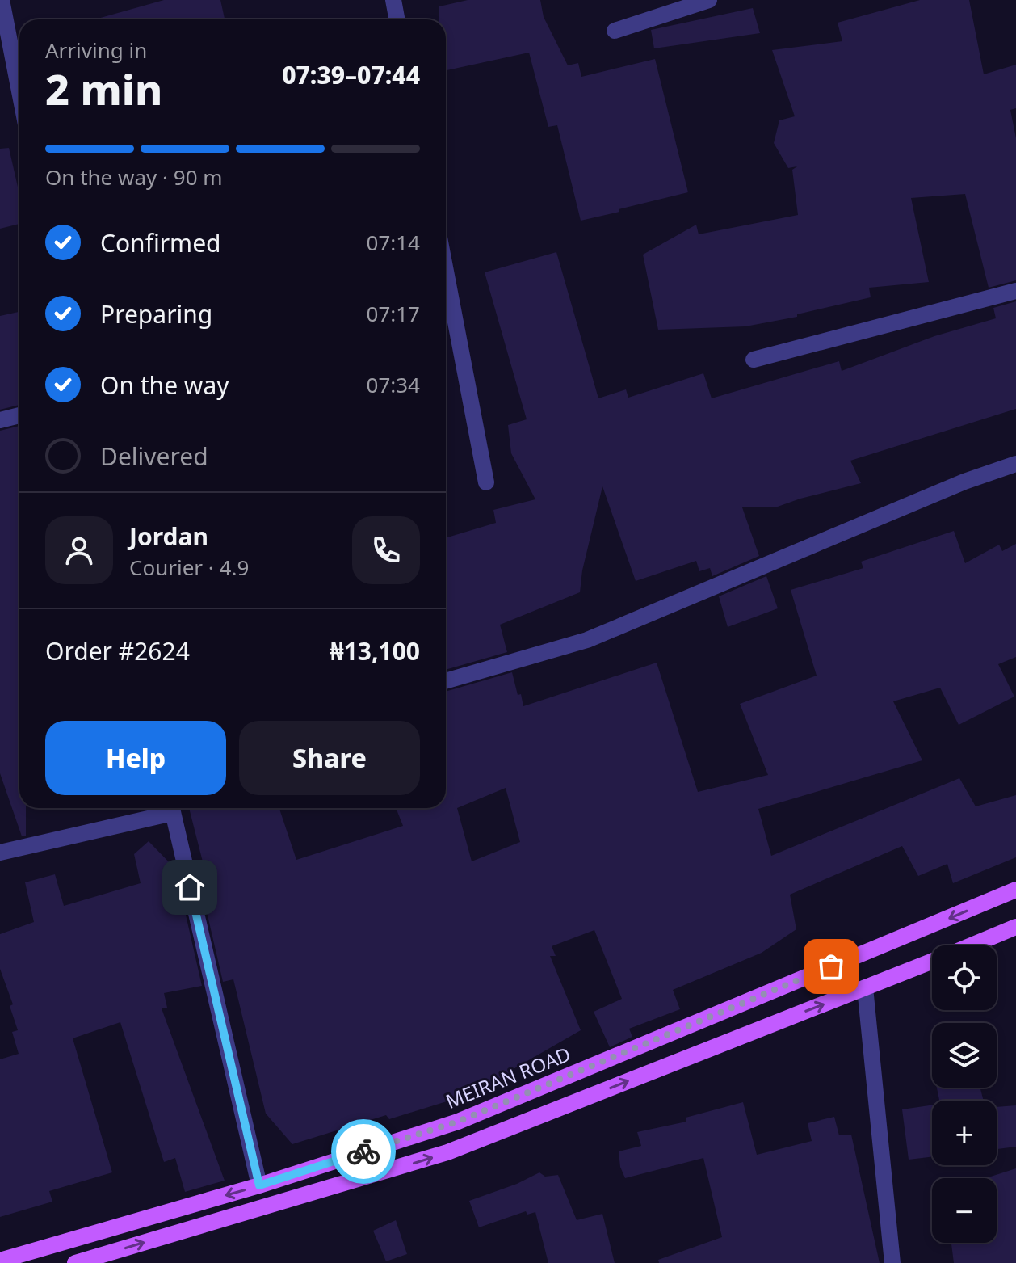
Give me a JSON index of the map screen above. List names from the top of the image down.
{
  "streets": {
    "main road": ["MEIRAN ROAD"]
  },
  "page": {
    "heading": ["2 min", "Arriving in", "07:39–07:44"],
    "panel": [
      "Jordan",
      "Courier · 4.9",
      "Order #2624",
      "₦13,100"
    ],
    "bar": "On the way · 90 m",
    "list": [
      ["Confirmed", "07:14"],
      ["Preparing", "07:17"],
      ["On the way", "07:34"],
      "Delivered"
    ],
    "buttons": ["Help", "Share"],
    "map_buttons": ["+", "−"]
  }
}
